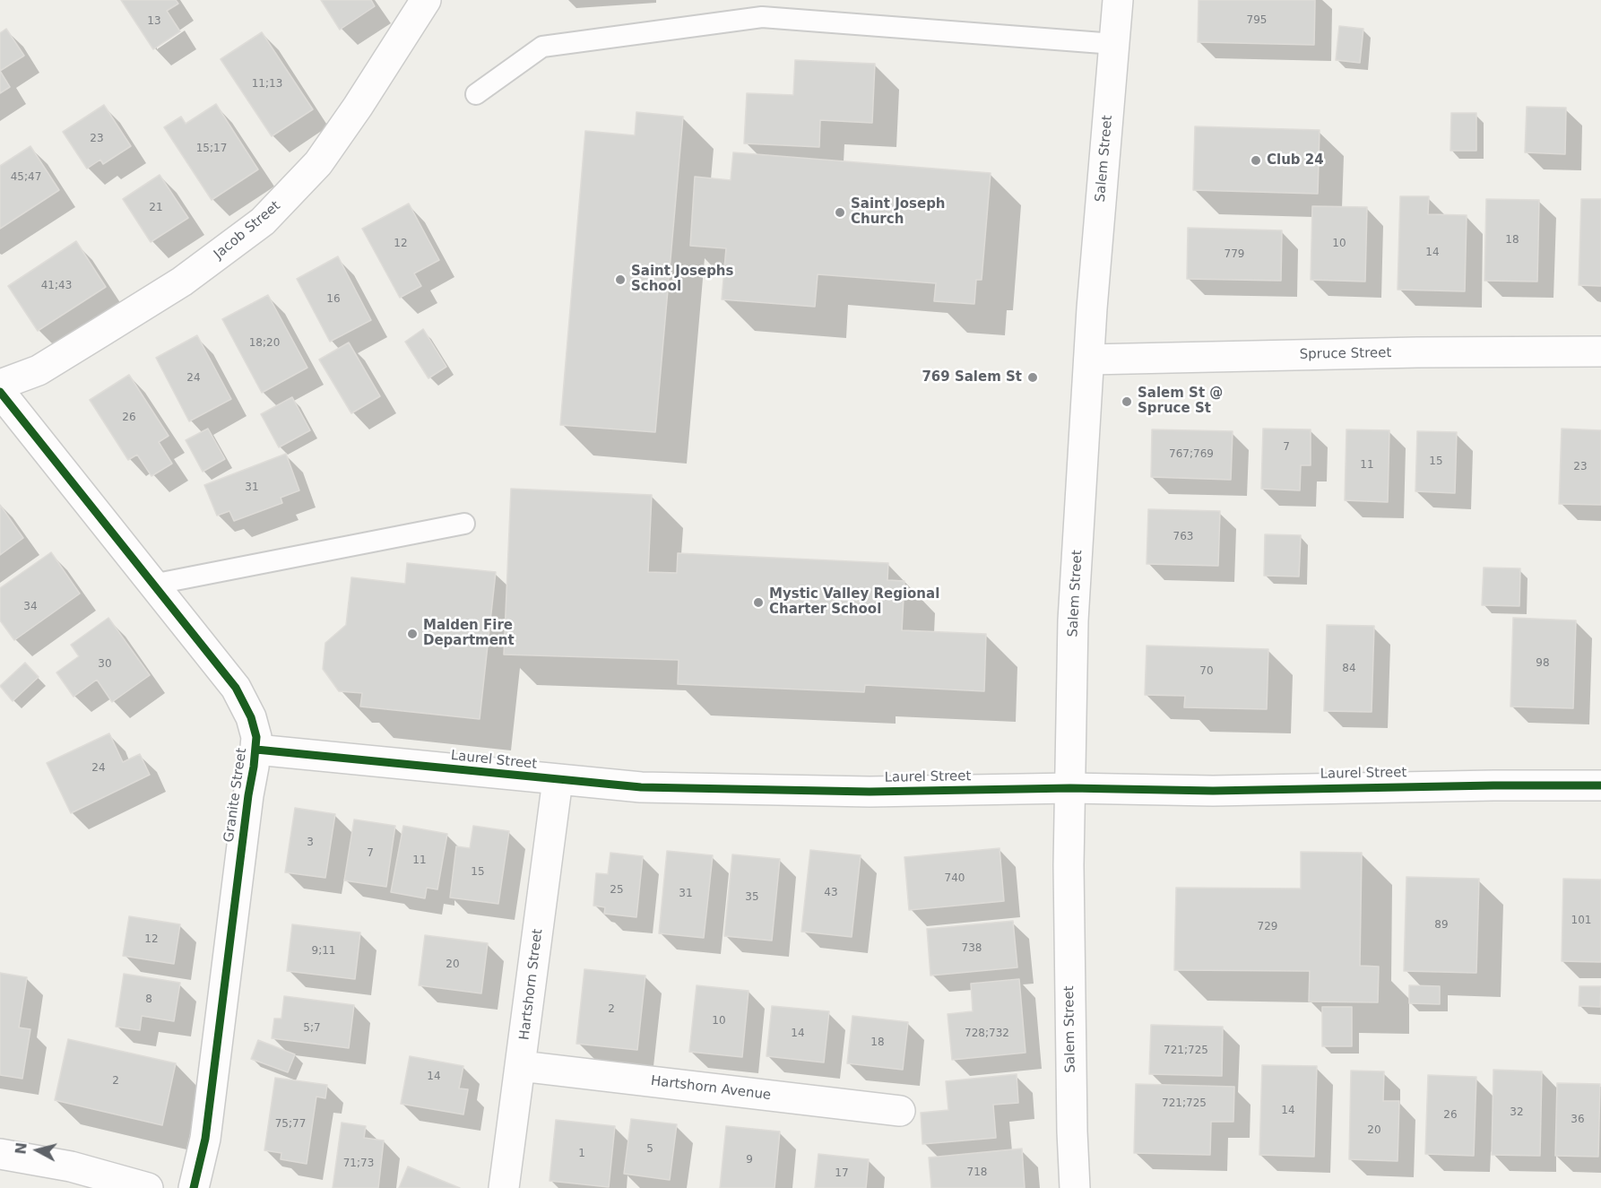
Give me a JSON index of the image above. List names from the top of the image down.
{
  "streets": {
    "street": [
      "Salem Street",
      "Jacob Street",
      "Spruce Street",
      "Laurel Street",
      "Granite Street",
      "Hartshorn Street",
      "Hartshorn Avenue"
    ]
  },
  "crossings": [
    ["Salem Street", "Spruce Street"],
    ["Salem Street", "Laurel Street"],
    ["Laurel Street", "Granite Street"],
    ["Laurel Street", "Hartshorn Street"],
    ["Hartshorn Street", "Hartshorn Avenue"]
  ],
  "places": [
    "Club 24",
    "Saint Joseph Church",
    "Saint Josephs School",
    "769 Salem St",
    "Salem St @ Spruce St",
    "Mystic Valley Regional Charter School",
    "Malden Fire Department"
  ],
  "house_numbers": [
    "795",
    "13",
    "11;13",
    "23",
    "15;17",
    "45;47",
    "21",
    "18",
    "12",
    "10",
    "14",
    "779",
    "41;43",
    "16",
    "18;20",
    "24",
    "26",
    "7",
    "767;769",
    "15",
    "11",
    "23",
    "31",
    "763",
    "34",
    "98",
    "30",
    "84",
    "70",
    "24",
    "3",
    "7",
    "11",
    "15",
    "740",
    "25",
    "43",
    "31",
    "35",
    "101",
    "89",
    "729",
    "12",
    "738",
    "9;11",
    "20",
    "8",
    "2",
    "10",
    "5;7",
    "14",
    "728;732",
    "18",
    "721;725",
    "14",
    "2",
    "721;725",
    "14",
    "32",
    "26",
    "36",
    "75;77",
    "20",
    "5",
    "1",
    "9",
    "71;73",
    "718",
    "17"
  ],
  "north": "left"
}
